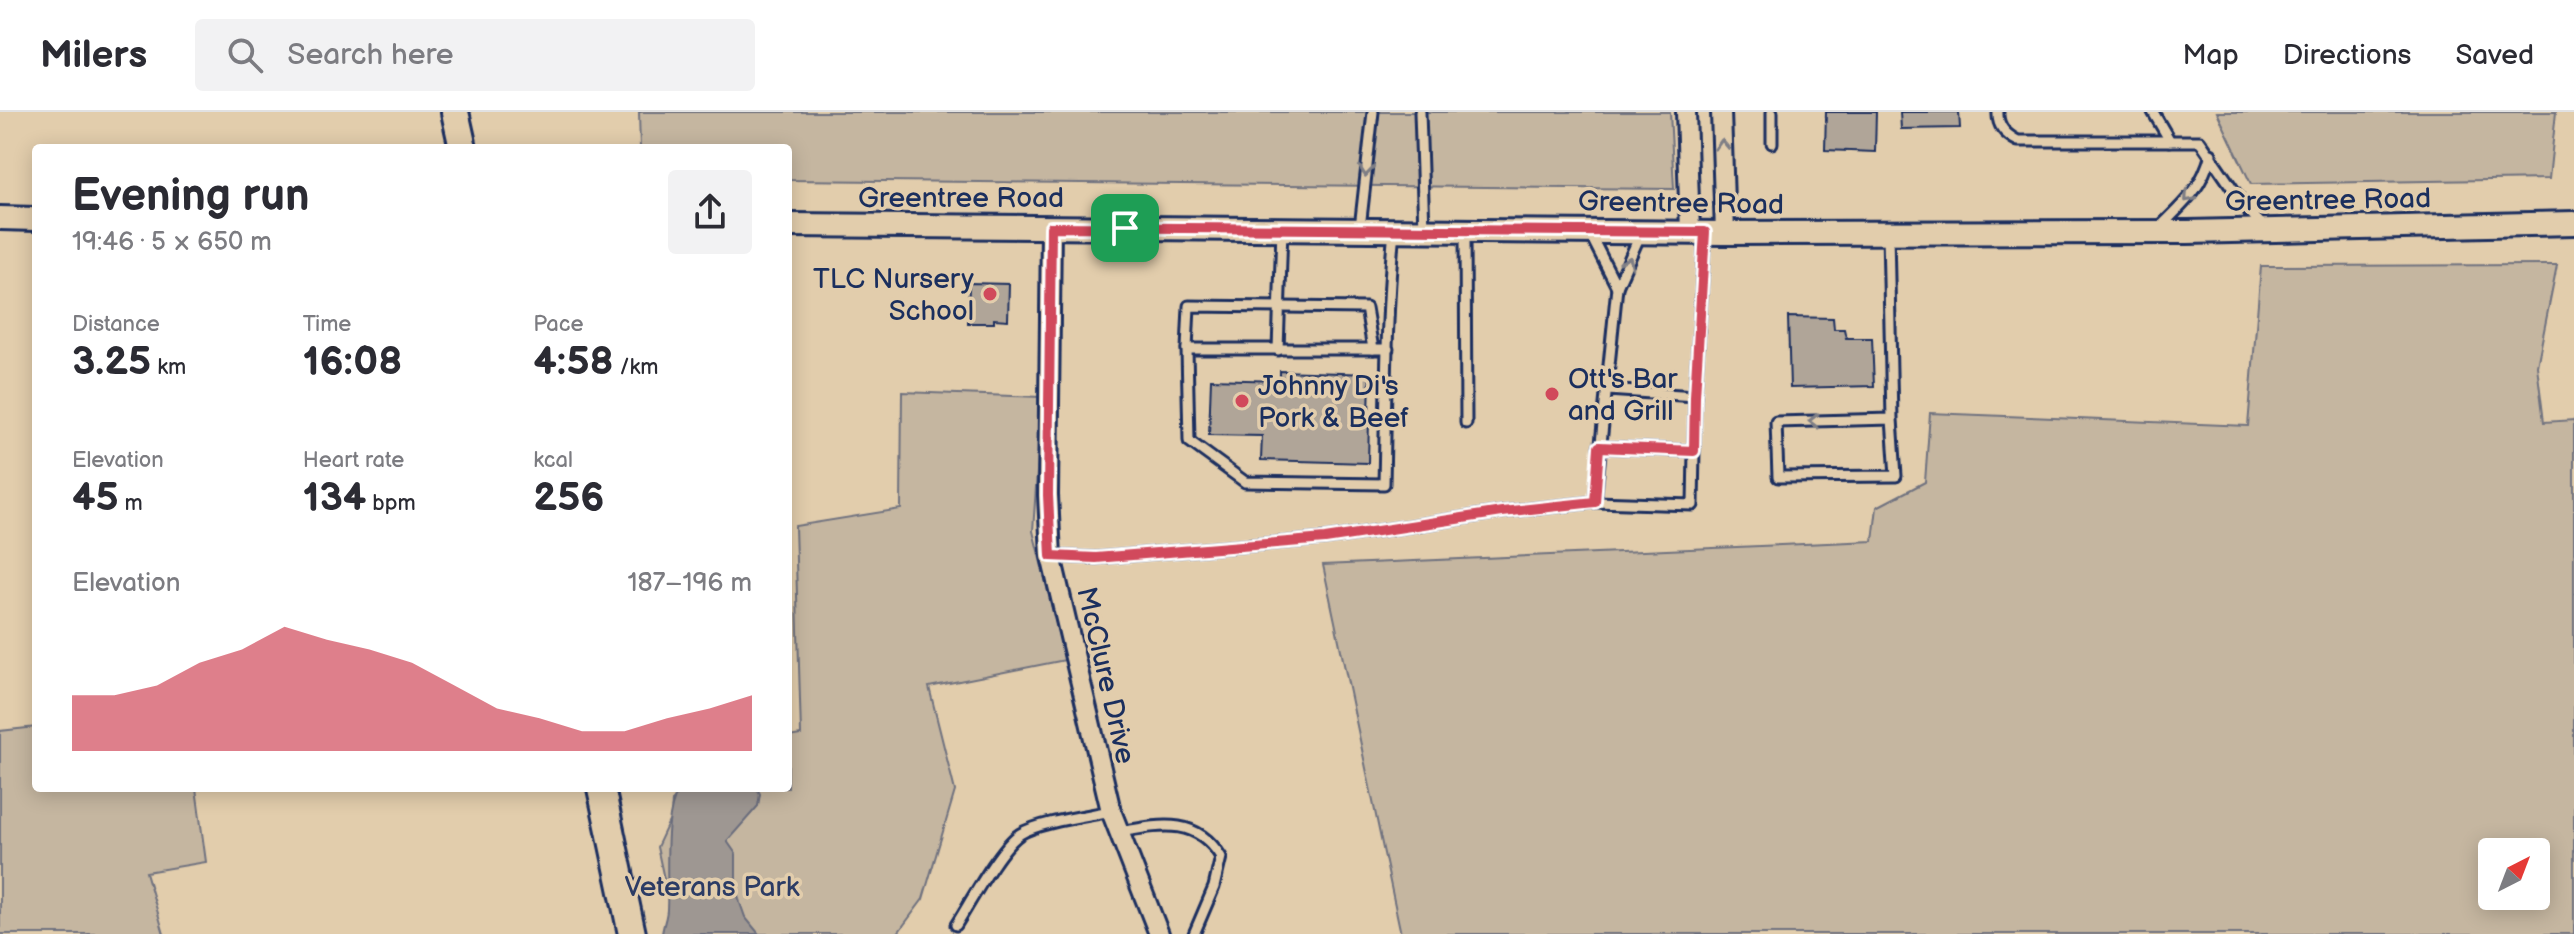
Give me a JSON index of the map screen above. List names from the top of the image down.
{
  "streets": {
    "street": ["Greentree Road", "McClure Drive"]
  },
  "crossings": [
    ["Greentree Road", "McClure Drive"]
  ],
  "parks": ["Veterans Park"],
  "places": ["TLC Nursery School", "Ott's Bar and Grill", "Johnny Di's Pork & Beef"],
  "north": "top right",
  "page": {
    "header": "Milers",
    "search": "Search here",
    "nav": ["Map", "Directions", "Saved"],
    "heading": ["Evening run", "19:46 · 5 × 650 m"],
    "stats": [
      ["Distance", "3.25 km"],
      ["Time", "16:08"],
      ["Pace", "4:58 /km"],
      ["Elevation", "45 m"],
      ["Heart rate", "134 bpm"],
      ["kcal", "256"]
    ],
    "chart": ["Elevation", "187–196 m"]
  }
}
